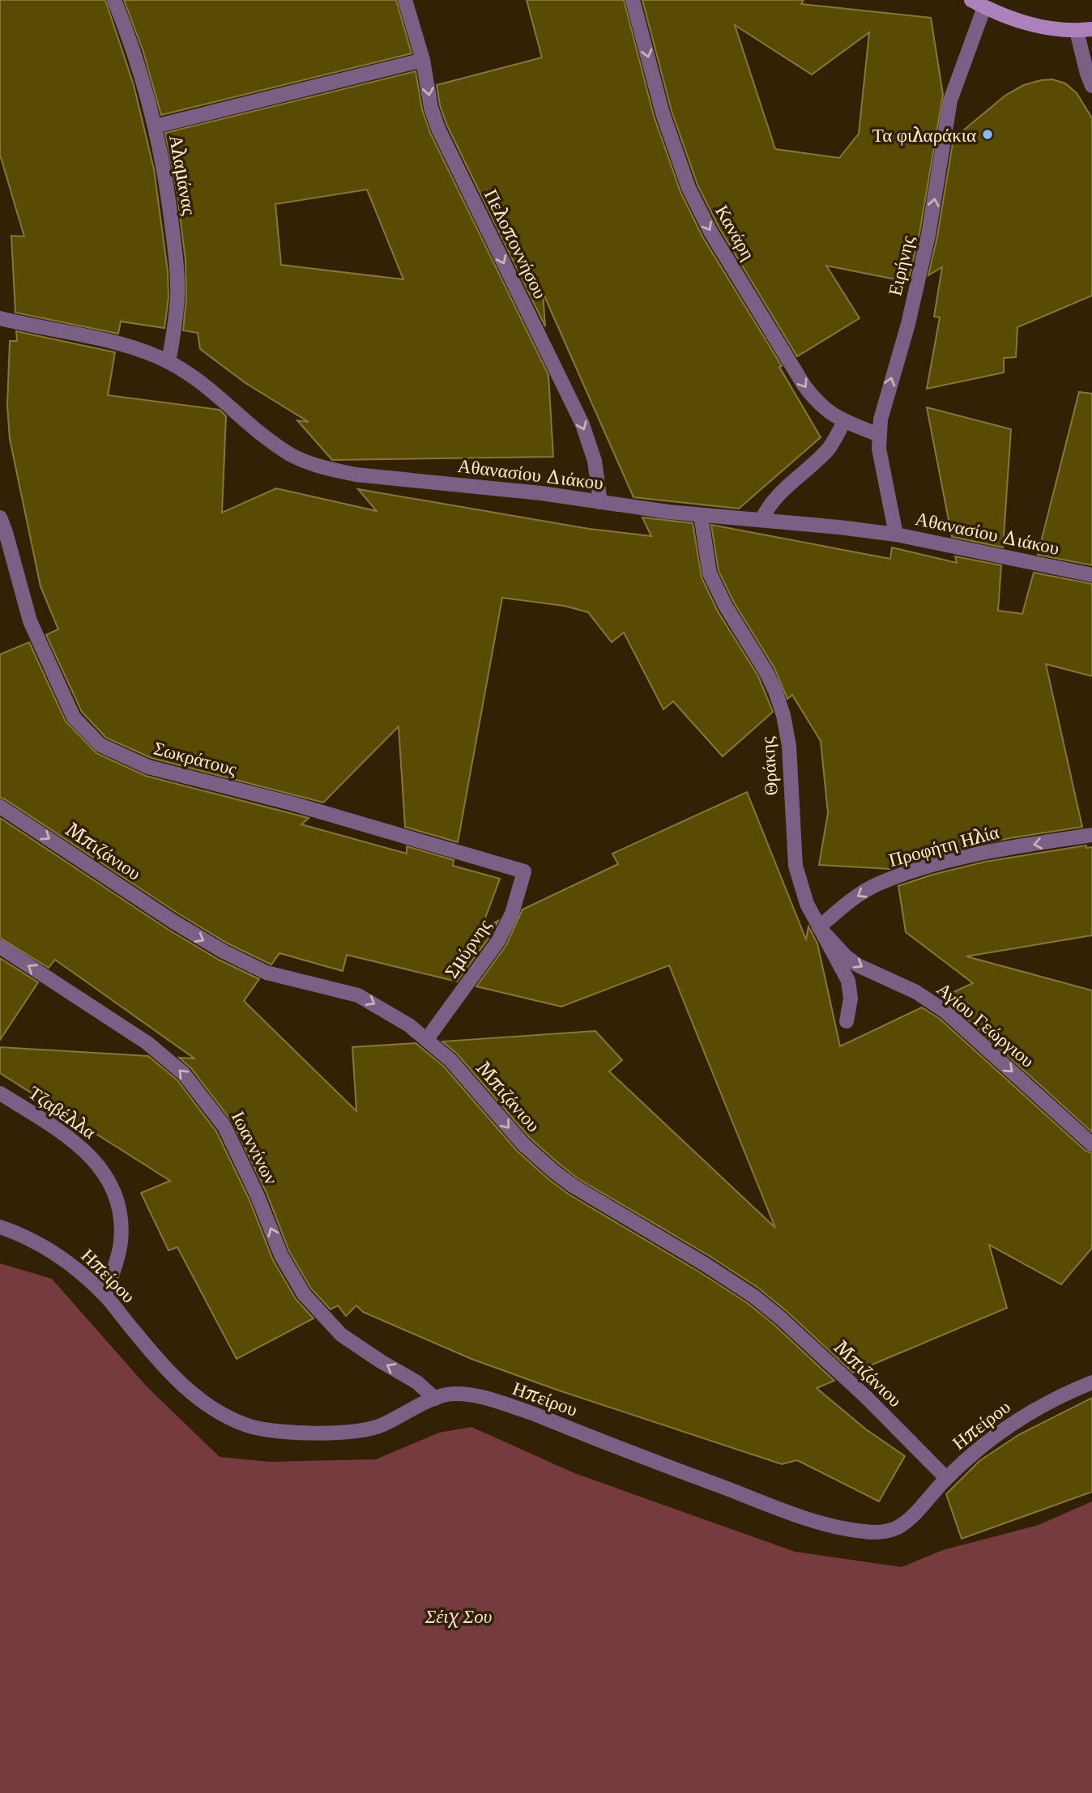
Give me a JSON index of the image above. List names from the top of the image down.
{
  "streets": {
    "street": [
      "Αλαμάνας",
      "Κανάρη",
      "Πελοποννήσου",
      "Ειρήνης",
      "Αθανασίου Διάκου",
      "Σωκράτους",
      "Θράκης",
      "Προφήτη Ηλία",
      "Μπιζάνιου",
      "Σμύρνης",
      "Αγίου Γεώργιου",
      "Τζαβέλλα",
      "Ιωαννίνων",
      "Ηπείρου"
    ]
  },
  "crossings": [
    ["Αλαμάνας", "Αθανασίου Διάκου"],
    ["Κανάρη", "Ειρήνης"],
    ["Πελοποννήσου", "Αθανασίου Διάκου"],
    ["Ειρήνης", "Αθανασίου Διάκου"],
    ["Αθανασίου Διάκου", "Θράκης"],
    ["Σωκράτους", "Σμύρνης"],
    ["Θράκης", "Προφήτη Ηλία"],
    ["Θράκης", "Αγίου Γεώργιου"],
    ["Προφήτη Ηλία", "Αγίου Γεώργιου"],
    ["Μπιζάνιου", "Σμύρνης"],
    ["Μπιζάνιου", "Ηπείρου"],
    ["Τζαβέλλα", "Ηπείρου"],
    ["Ιωαννίνων", "Ηπείρου"]
  ],
  "one_way": [
    "Κανάρη",
    "Πελοποννήσου",
    "Ειρήνης",
    "Προφήτη Ηλία",
    "Μπιζάνιου",
    "Αγίου Γεώργιου",
    "Ιωαννίνων"
  ],
  "parks": ["Σέιχ Σου"],
  "places": ["Τα φιλαράκια"]
}
